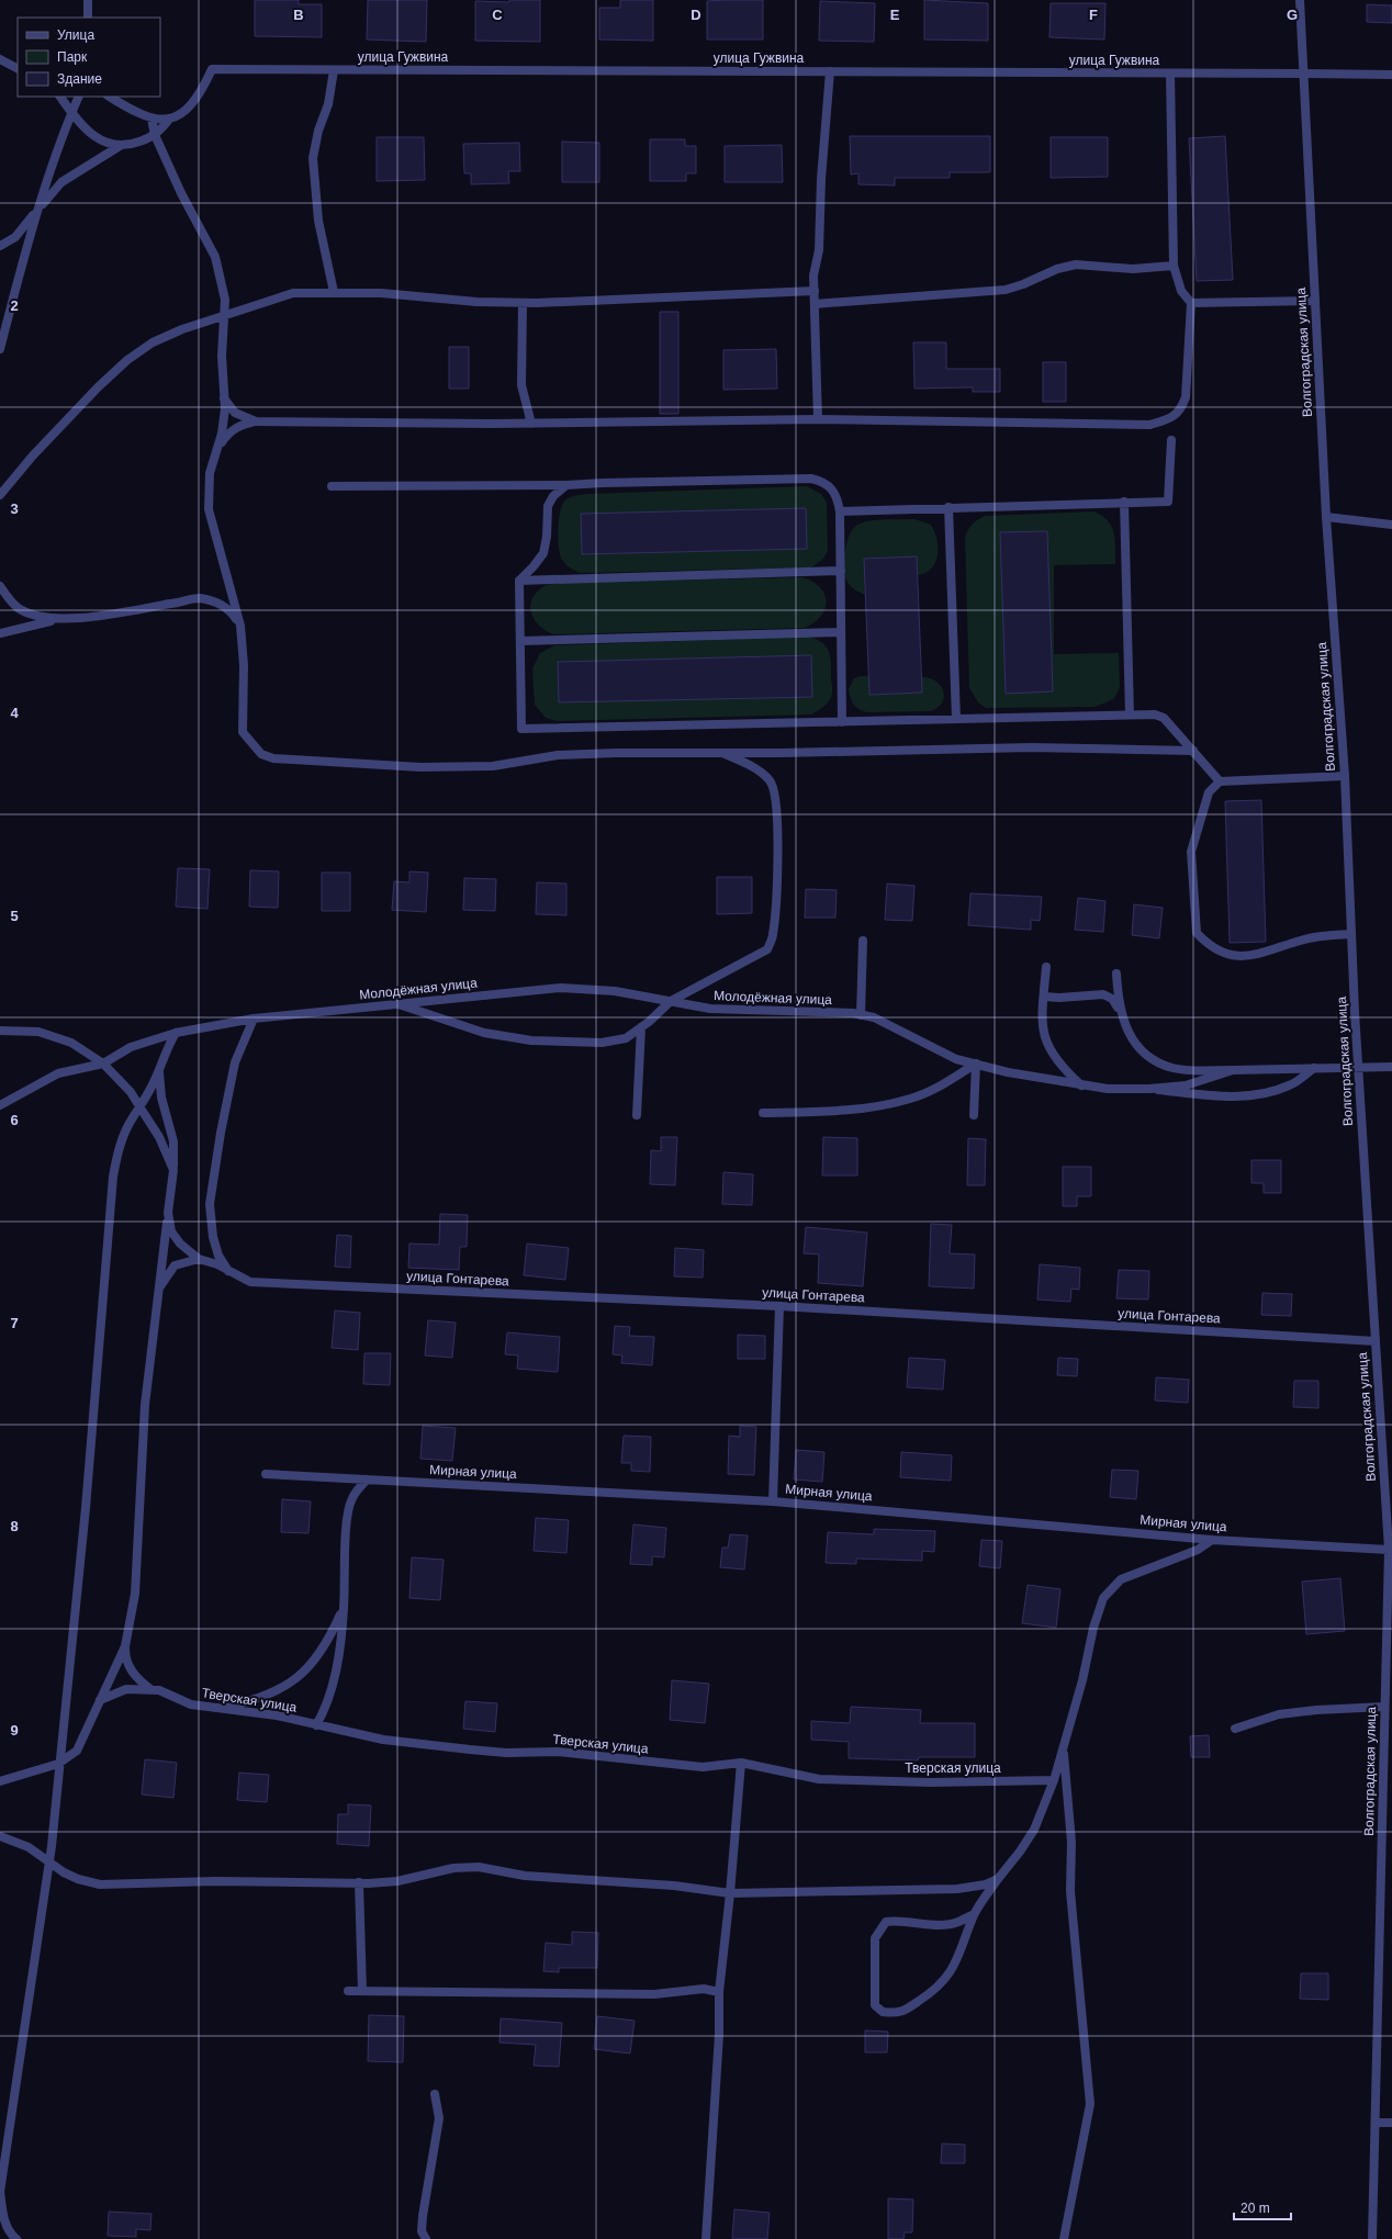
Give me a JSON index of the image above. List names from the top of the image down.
{
  "streets": {
    "street": [
      "улица Гужвина",
      "Волгоградская улица",
      "Молодёжная улица",
      "улица Гонтарева",
      "Мирная улица",
      "Тверская улица"
    ]
  },
  "crossings": [
    ["улица Гужвина", "Волгоградская улица"],
    ["Волгоградская улица", "Молодёжная улица"],
    ["Волгоградская улица", "улица Гонтарева"],
    ["Волгоградская улица", "Мирная улица"]
  ],
  "legend": ["Улица", "Парк", "Здание"],
  "scale_bar": "20 m",
  "grid": {
    "columns": [
      "B",
      "C",
      "D",
      "E",
      "F",
      "G"
    ],
    "rows": [
      "2",
      "3",
      "4",
      "5",
      "6",
      "7",
      "8",
      "9"
    ]
  }
}
